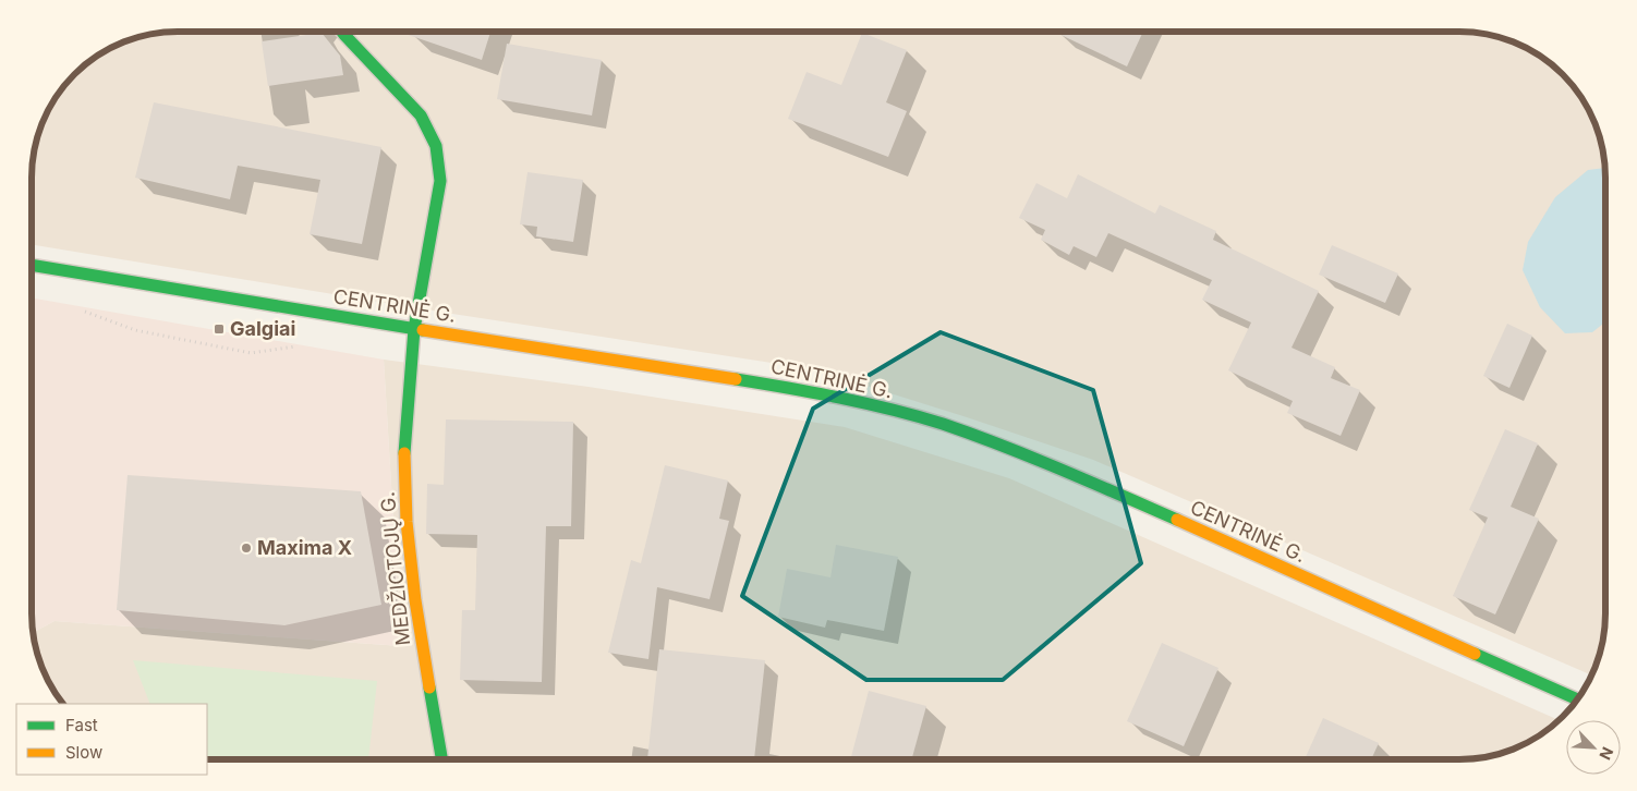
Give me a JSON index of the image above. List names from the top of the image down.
{
  "streets": {
    "main road": ["CENTRINĖ G.", "MEDŽIOTOJŲ G."]
  },
  "crossings": [
    ["CENTRINĖ G.", "MEDŽIOTOJŲ G."]
  ],
  "places": {
    "transit": ["Galgiai"],
    "other": ["Maxima X"]
  },
  "legend": ["Fast", "Slow"],
  "north": "bottom right"
}
